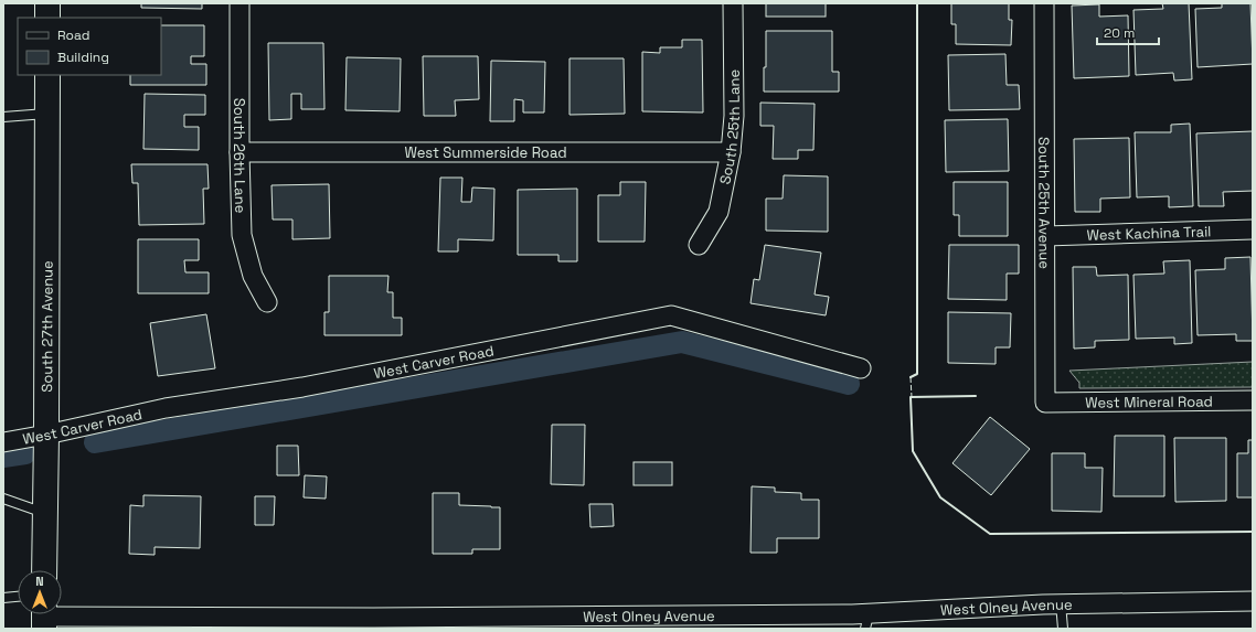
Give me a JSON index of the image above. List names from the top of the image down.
{
  "streets": {
    "street": [
      "South 25th Lane",
      "West Summerside Road",
      "South 26th Lane",
      "South 25th Avenue",
      "West Kachina Trail",
      "South 27th Avenue",
      "West Carver Road",
      "West Mineral Road",
      "West Olney Avenue"
    ]
  },
  "crossings": [
    ["South 25th Lane", "West Summerside Road"],
    ["West Summerside Road", "South 26th Lane"],
    ["South 25th Avenue", "West Kachina Trail"],
    ["South 25th Avenue", "West Mineral Road"],
    ["South 27th Avenue", "West Carver Road"]
  ],
  "legend": ["Road", "Building"],
  "scale_bar": "20 m",
  "north": "top"
}
